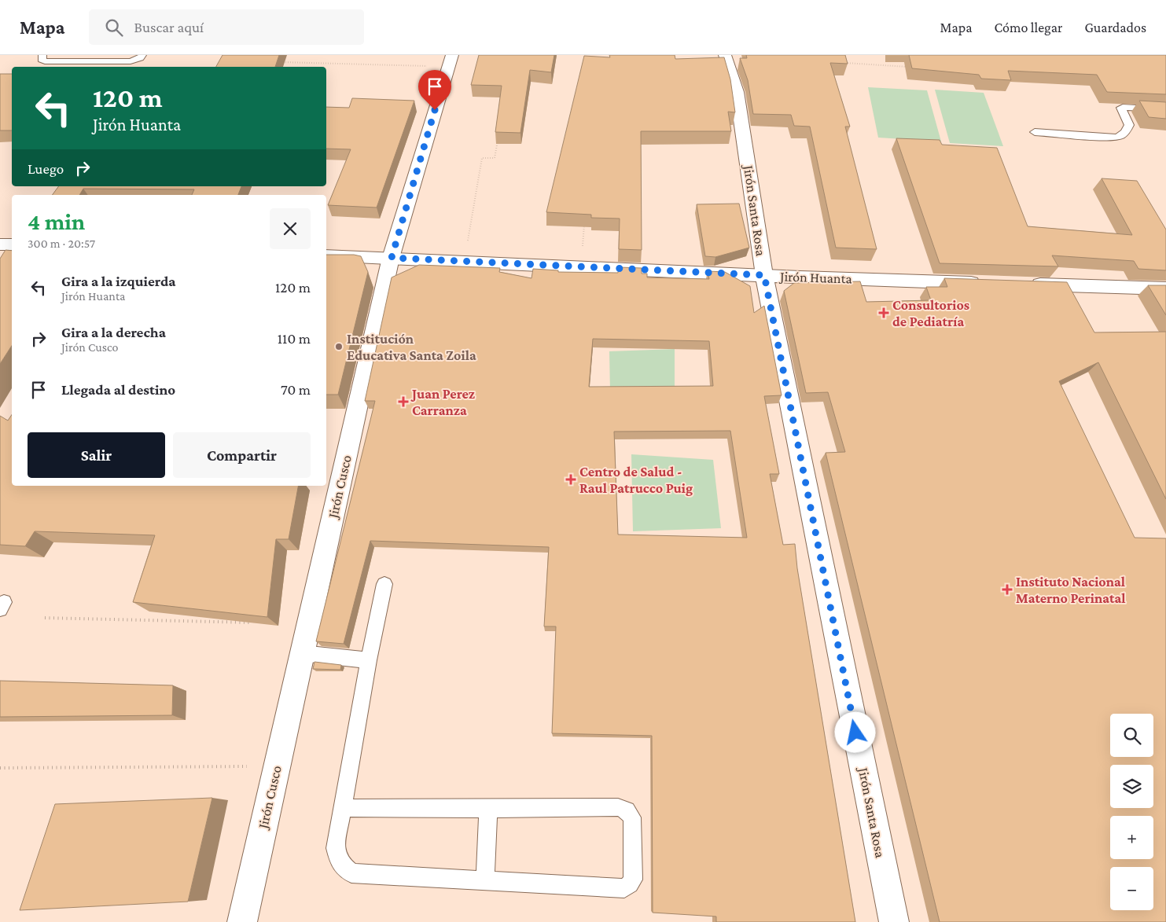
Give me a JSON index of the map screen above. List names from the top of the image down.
{
  "streets": {
    "street": ["Jirón Santa Rosa", "Jirón Huanta", "Jirón Cusco"]
  },
  "crossings": [
    ["Jirón Santa Rosa", "Jirón Huanta"],
    ["Jirón Huanta", "Jirón Cusco"]
  ],
  "places": {
    "health": [
      "Consultorios de Pediatría",
      "Juan Perez Carranza",
      "Centro de Salud - Raul Patrucco Puig",
      "Instituto Nacional Materno Perinatal"
    ],
    "other": ["Institución Educativa Santa Zoila"]
  },
  "page": {
    "header": "Mapa",
    "search": "Buscar aquí",
    "nav": ["Mapa", "Cómo llegar", "Guardados"],
    "turn": ["120 m", "Jirón Huanta"],
    "then": "Luego",
    "heading": ["4 min", "300 m · 20:57"],
    "list": [
      {
        "name": "Gira a la izquierda",
        "note": "Jirón Huanta",
        "value": "120 m"
      },
      {
        "name": "Gira a la derecha",
        "note": "Jirón Cusco",
        "value": "110 m"
      },
      {
        "name": "Llegada al destino",
        "value": "70 m"
      }
    ],
    "buttons": ["Salir", "Compartir"],
    "map_buttons": ["+", "−"]
  }
}
